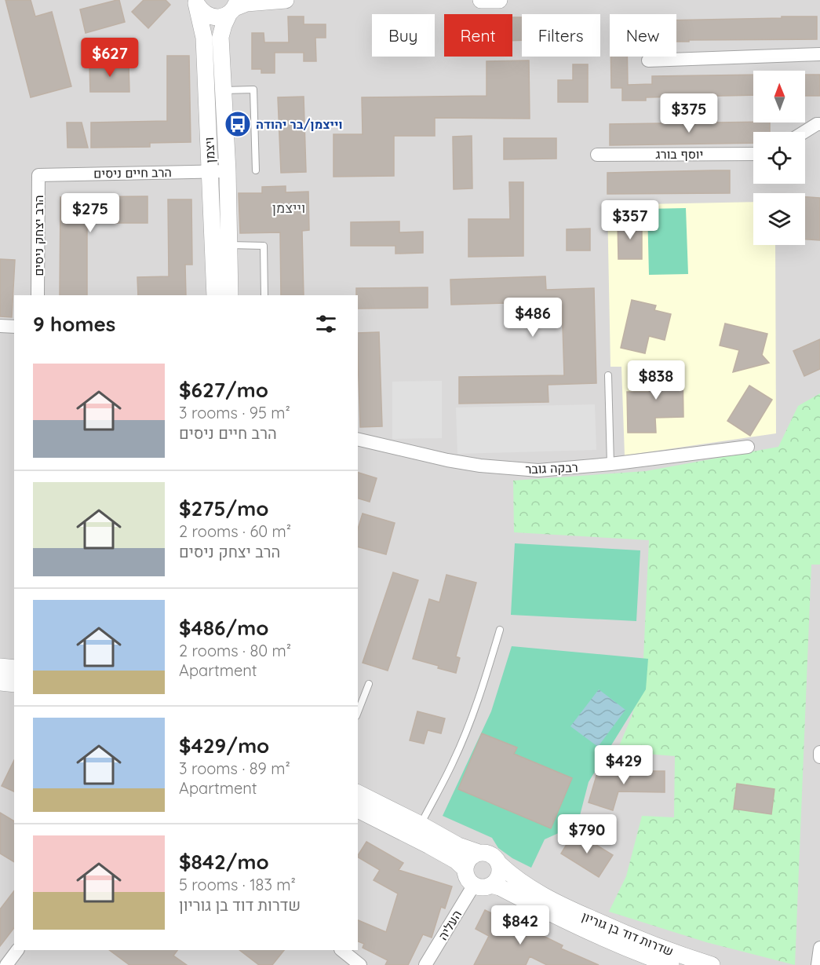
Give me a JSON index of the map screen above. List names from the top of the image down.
{
  "streets": {
    "street": [
      "ויצמן",
      "יוסף בורג",
      "הרב חיים ניסים",
      "הרב יצחק ניסים",
      "רבקה גובר",
      "העליה",
      "שדרות דוד בן גוריון"
    ]
  },
  "crossings": [
    ["ויצמן", "הרב חיים ניסים"],
    ["הרב חיים ניסים", "הרב יצחק ניסים"],
    ["העליה", "שדרות דוד בן גוריון"]
  ],
  "districts": ["וייצמן"],
  "places": {
    "bus stop": ["וייצמן/בר יהודה"]
  },
  "north": "top",
  "page": {
    "chip": [
      "Buy",
      "Rent",
      "Filters",
      "New"
    ],
    "price": [
      "$627",
      "$375",
      "$275",
      "$357",
      "$486",
      "$838",
      "$429",
      "$790",
      "$842"
    ],
    "heading": "9 homes",
    "list": [
      {
        "name": "$627/mo",
        "note": "3 rooms · 95 m² · הרב חיים ניסים"
      },
      {
        "name": "$275/mo",
        "note": "2 rooms · 60 m² · הרב יצחק ניסים"
      },
      {
        "name": "$486/mo",
        "note": "2 rooms · 80 m² · Apartment"
      },
      {
        "name": "$429/mo",
        "note": "3 rooms · 89 m² · Apartment"
      },
      {
        "name": "$842/mo",
        "note": "5 rooms · 183 m² · שדרות דוד בן גוריון"
      }
    ]
  }
}
